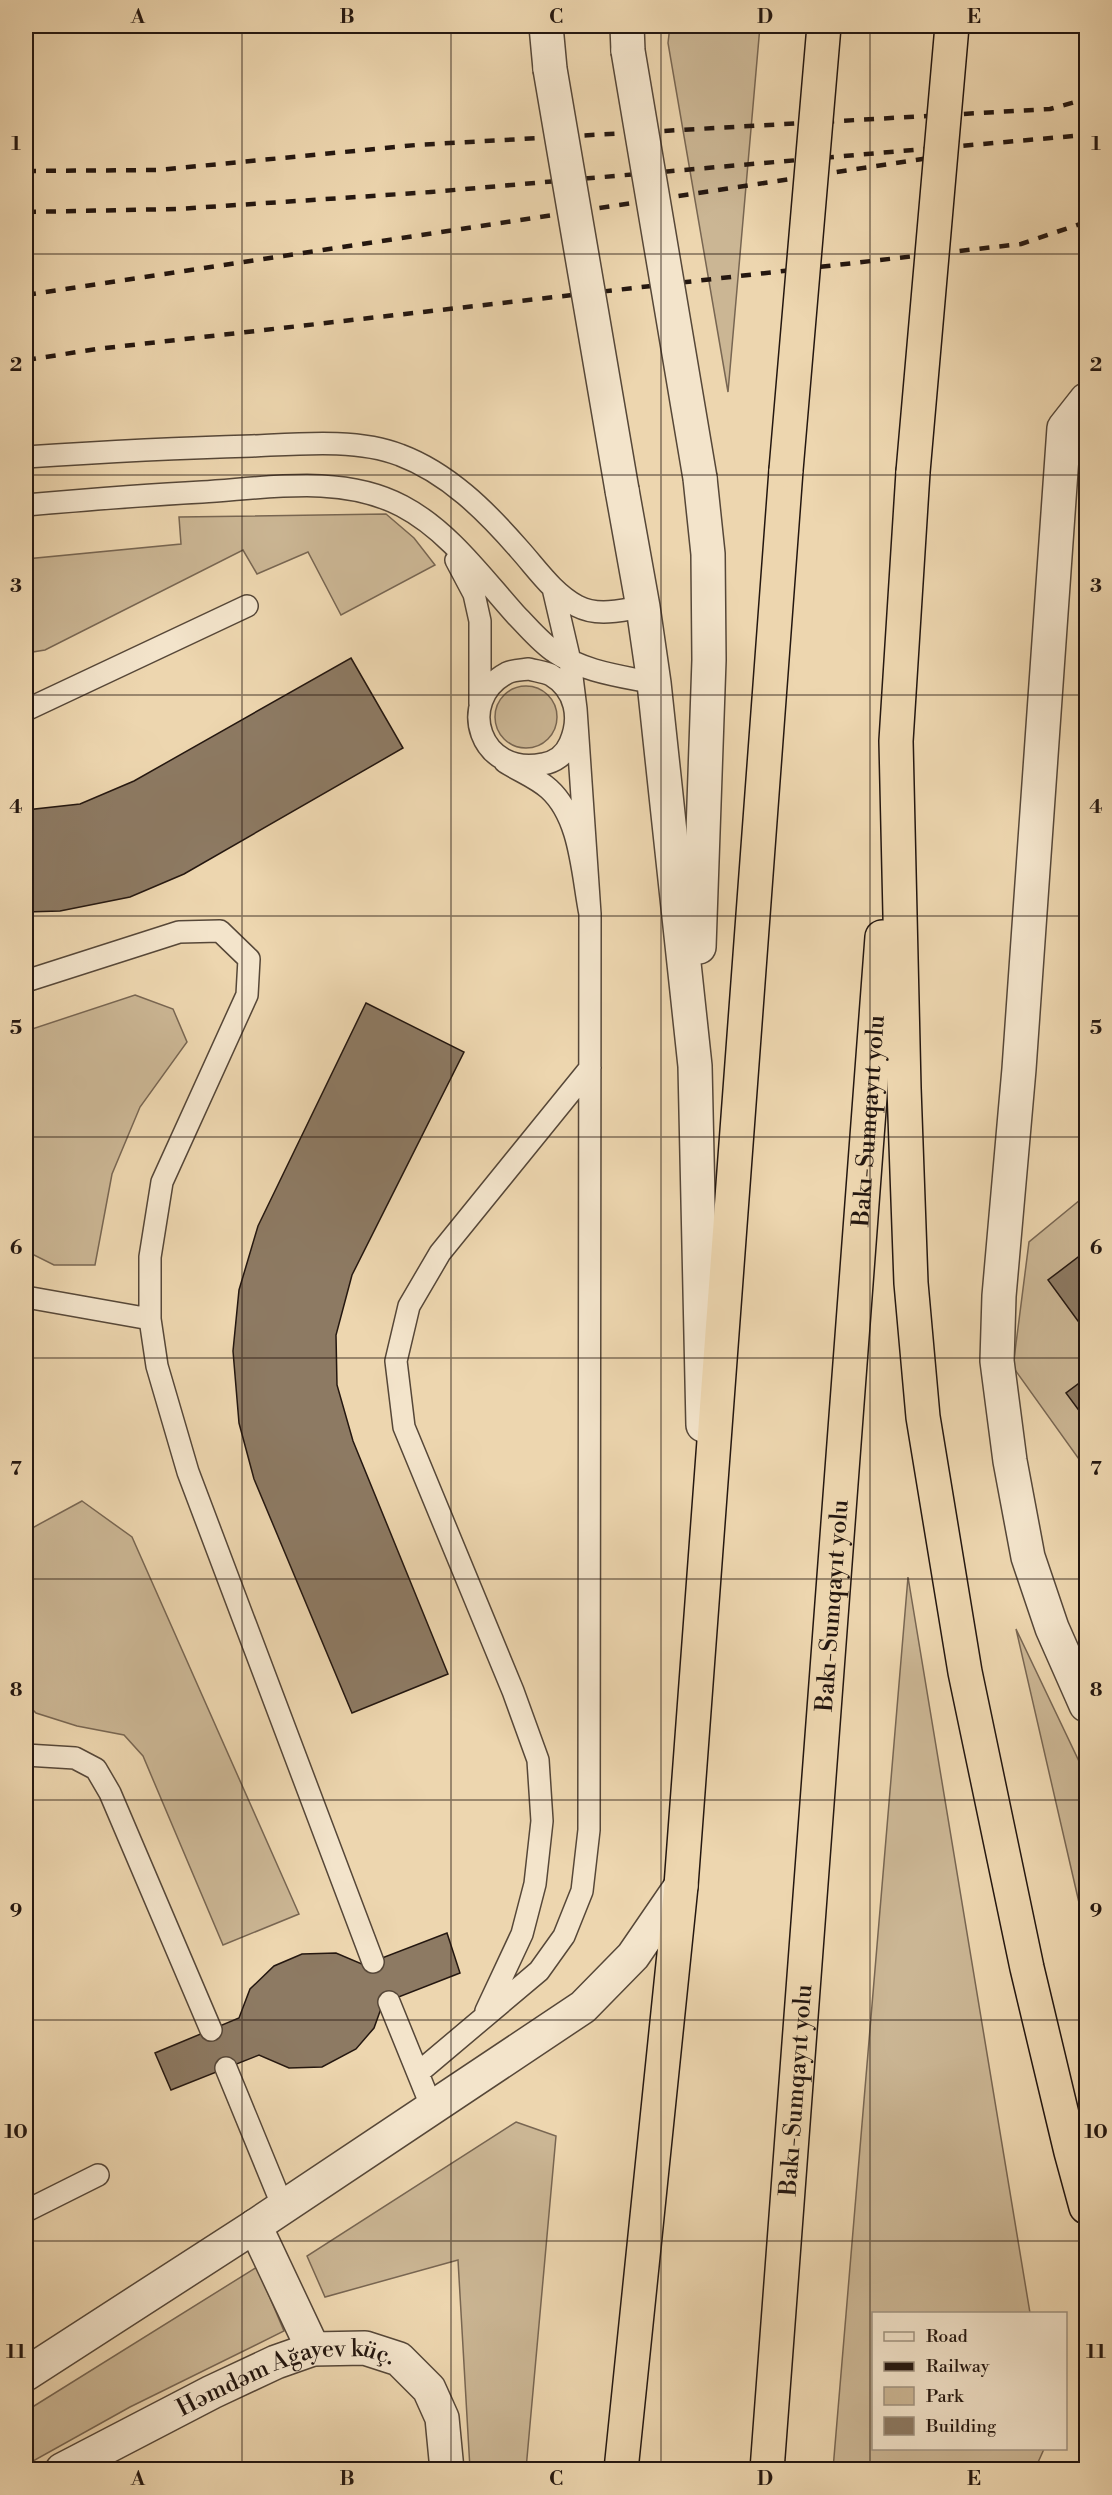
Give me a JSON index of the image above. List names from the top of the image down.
{
  "streets": {
    "highway": ["Bakı-Sumqayıt yolu"],
    "street": ["Həmdəm Ağayev küç."]
  },
  "legend": [
    "Road",
    "Railway",
    "Park",
    "Building"
  ],
  "grid": {
    "columns": [
      "A",
      "B",
      "C",
      "D",
      "E"
    ],
    "rows": [
      "1",
      "2",
      "3",
      "4",
      "5",
      "6",
      "7",
      "8",
      "9",
      "10",
      "11"
    ]
  }
}
